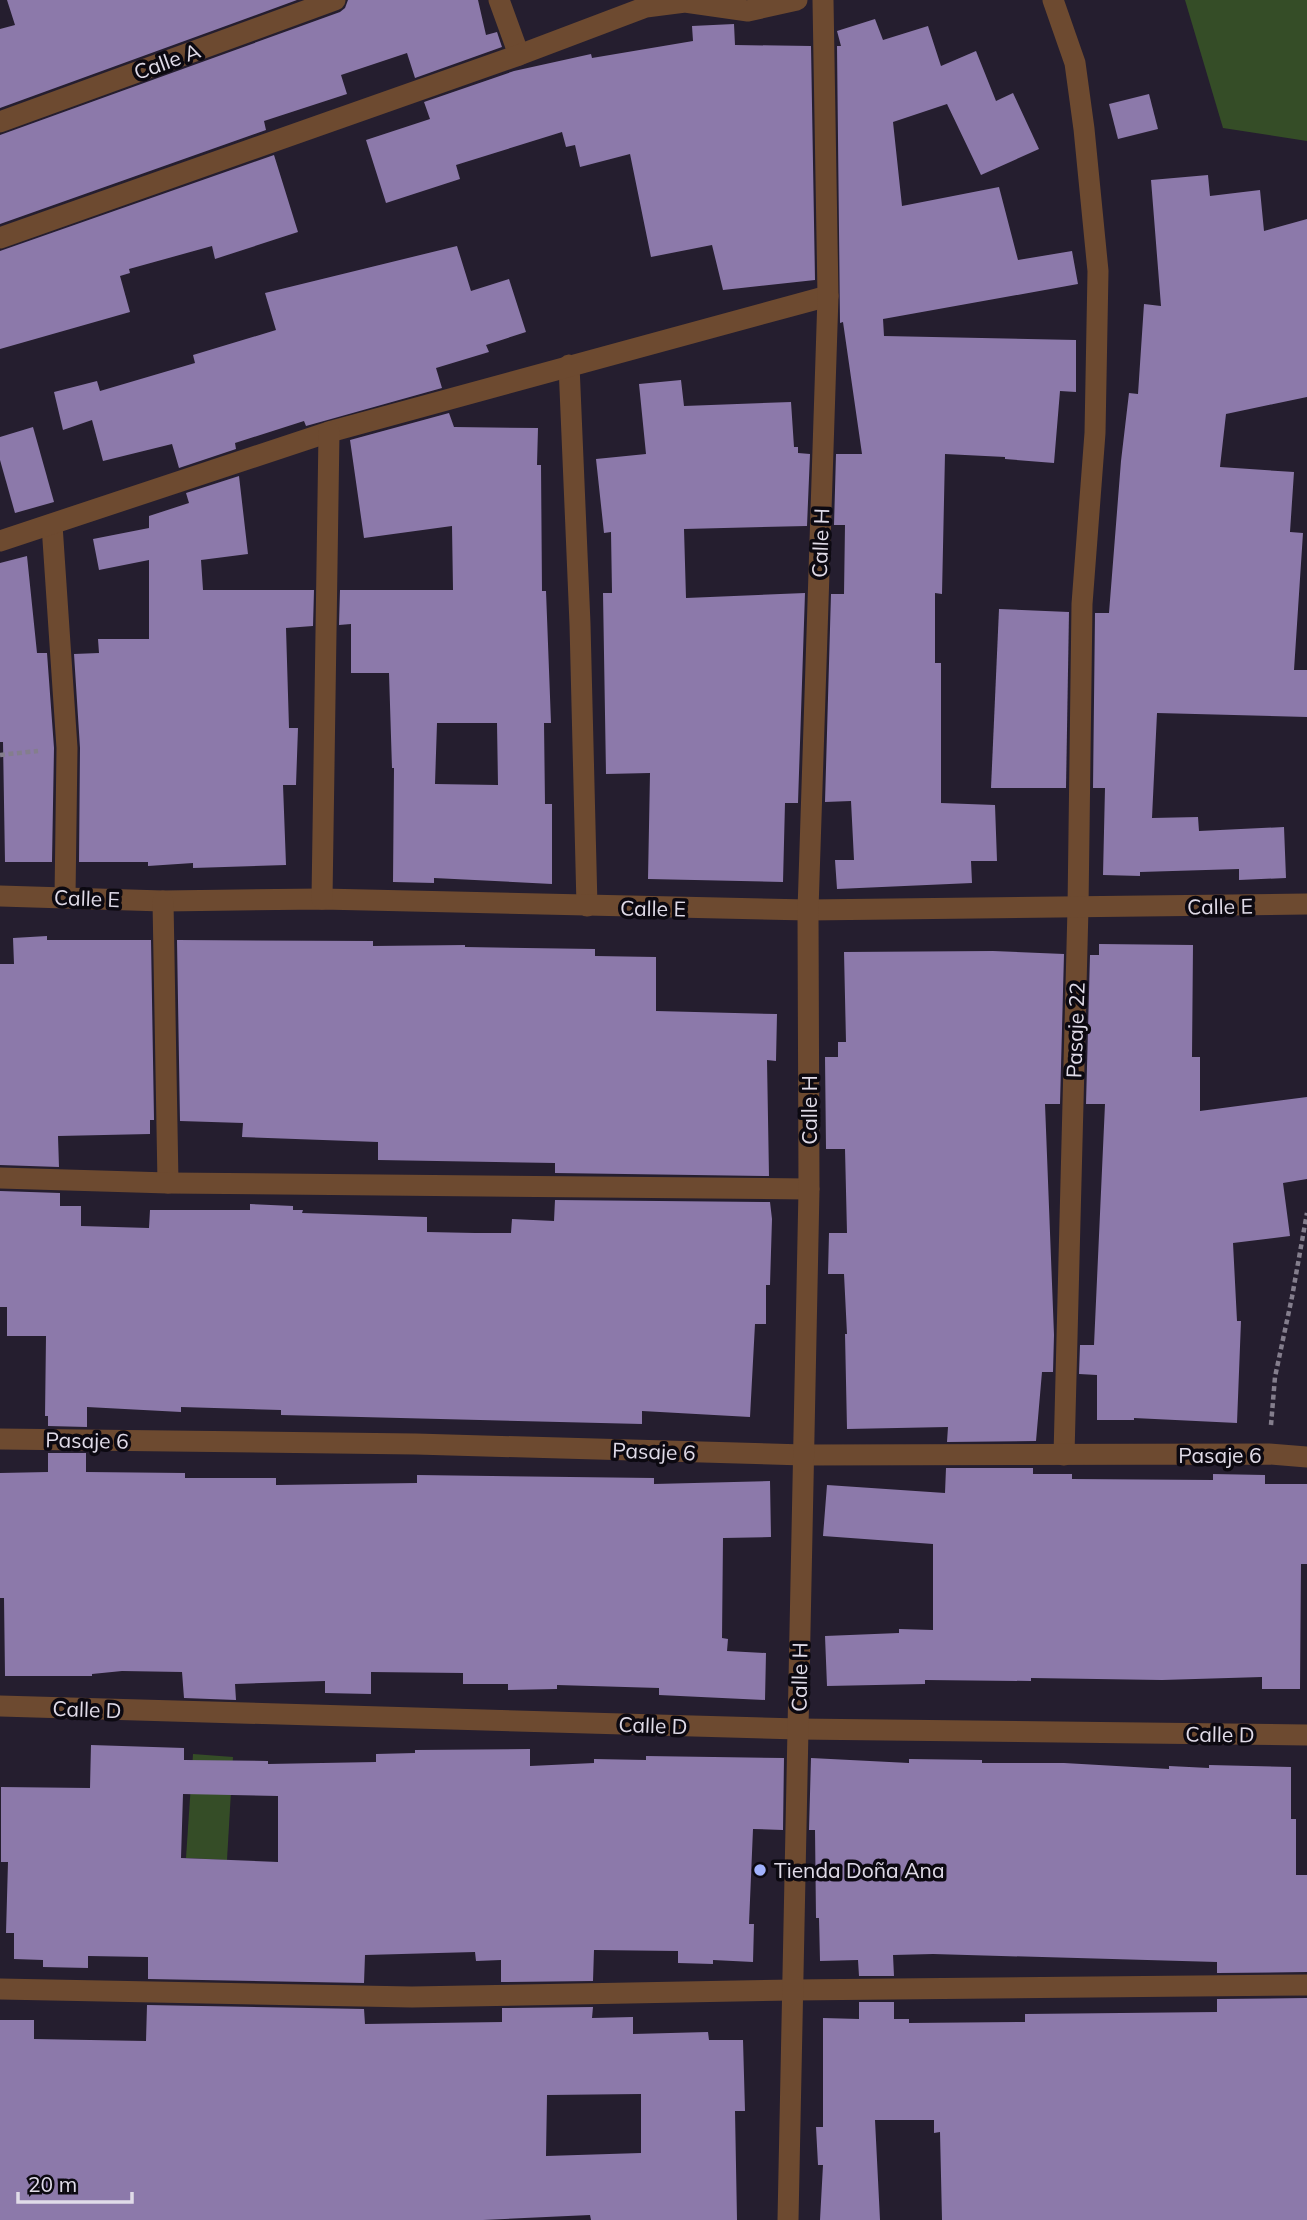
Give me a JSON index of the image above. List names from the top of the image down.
{
  "streets": {
    "street": [
      "Calle A",
      "Calle H",
      "Calle E",
      "Pasaje 22",
      "Pasaje 6",
      "Calle D"
    ]
  },
  "crossings": [
    ["Calle H", "Calle E"],
    ["Calle H", "Pasaje 6"],
    ["Calle H", "Calle D"],
    ["Calle E", "Pasaje 22"],
    ["Pasaje 22", "Pasaje 6"]
  ],
  "places": ["Tienda Doña Ana"],
  "scale_bar": "20 m"
}
